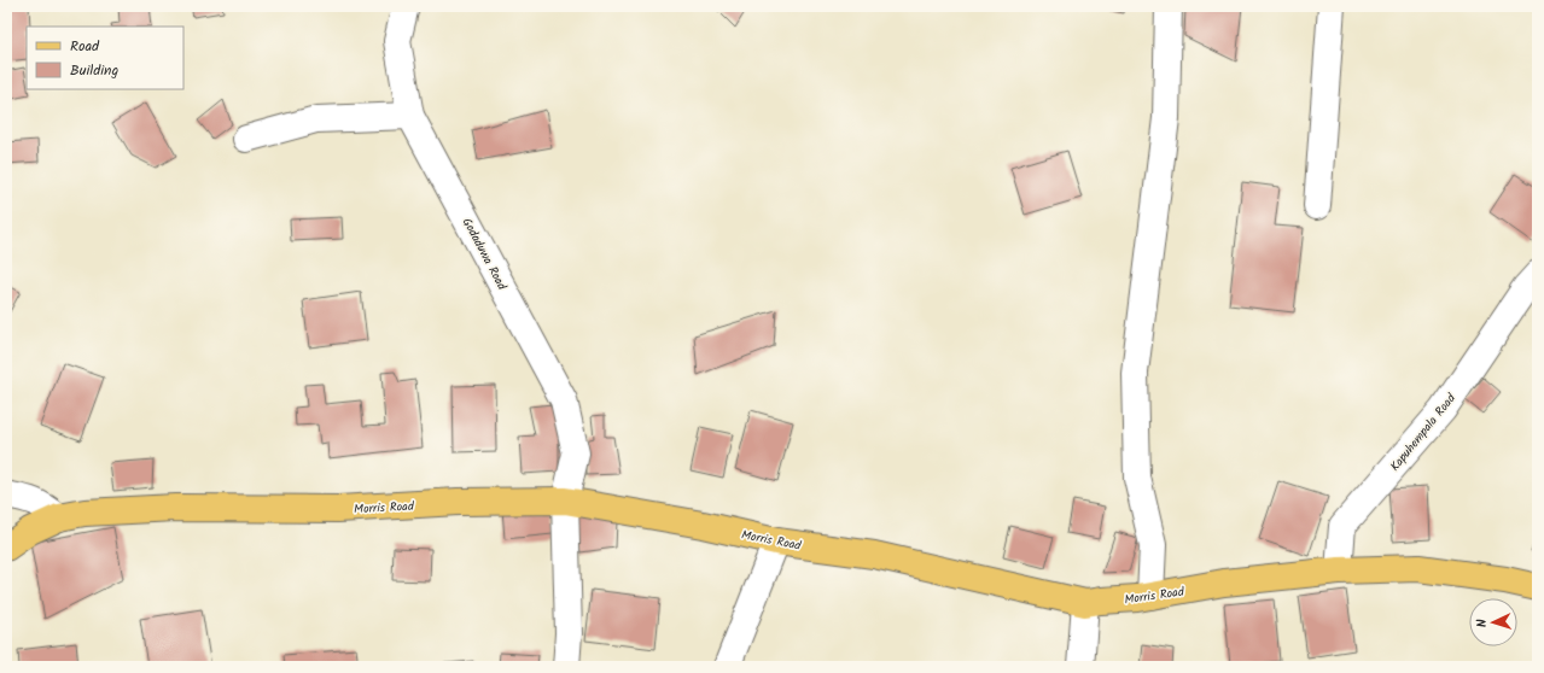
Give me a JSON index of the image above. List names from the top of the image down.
{
  "streets": {
    "main road": ["Morris Road"],
    "street": ["Godaduwa Road", "Kapuhempala Road"]
  },
  "crossings": [
    ["Godaduwa Road", "Morris Road"],
    ["Kapuhempala Road", "Morris Road"]
  ],
  "legend": ["Road", "Building"],
  "north": "left"
}
